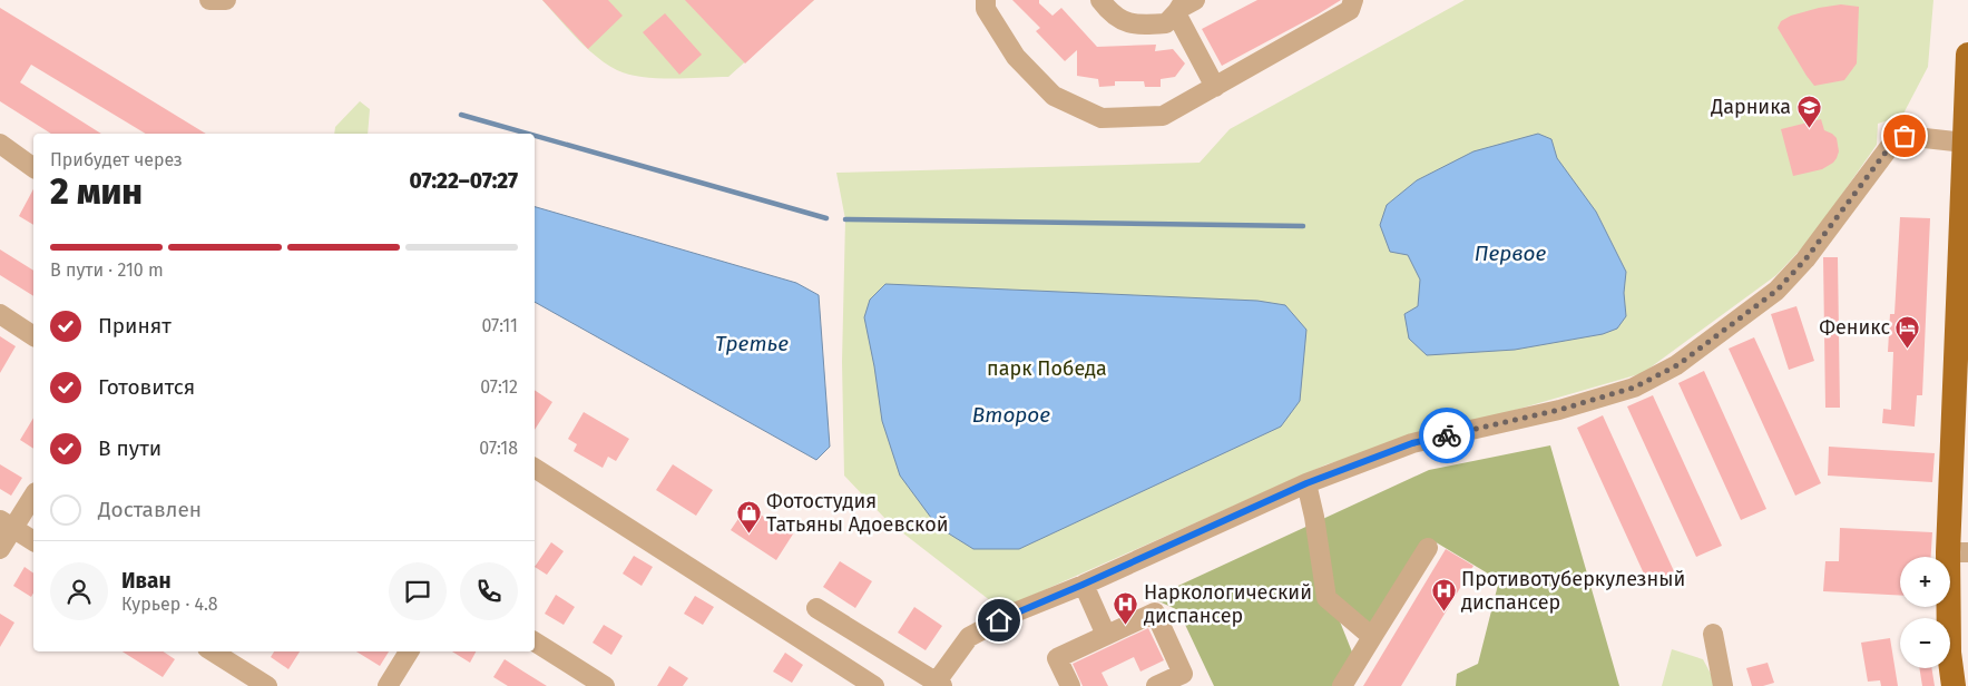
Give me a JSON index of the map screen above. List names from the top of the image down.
{
  "water": ["Первое", "Третье", "Второе"],
  "parks": ["парк Победa"],
  "places": {
    "school or university": ["Дарника"],
    "hotel": ["Феникс"],
    "shop": ["Фотостудия Татьяны Адоевской"],
    "hospital": ["Противотуберкулезный диспансер", "Наркологический диспансер"]
  },
  "page": {
    "heading": ["2 мин", "Прибудет через", "07:22–07:27"],
    "panel": ["Иван", "Курьер · 4.8"],
    "bar": "В пути · 210 m",
    "list": [
      ["Принят", "07:11"],
      ["Готовится", "07:12"],
      ["В пути", "07:18"],
      "Доставлен"
    ],
    "map_buttons": ["+", "−"]
  }
}
